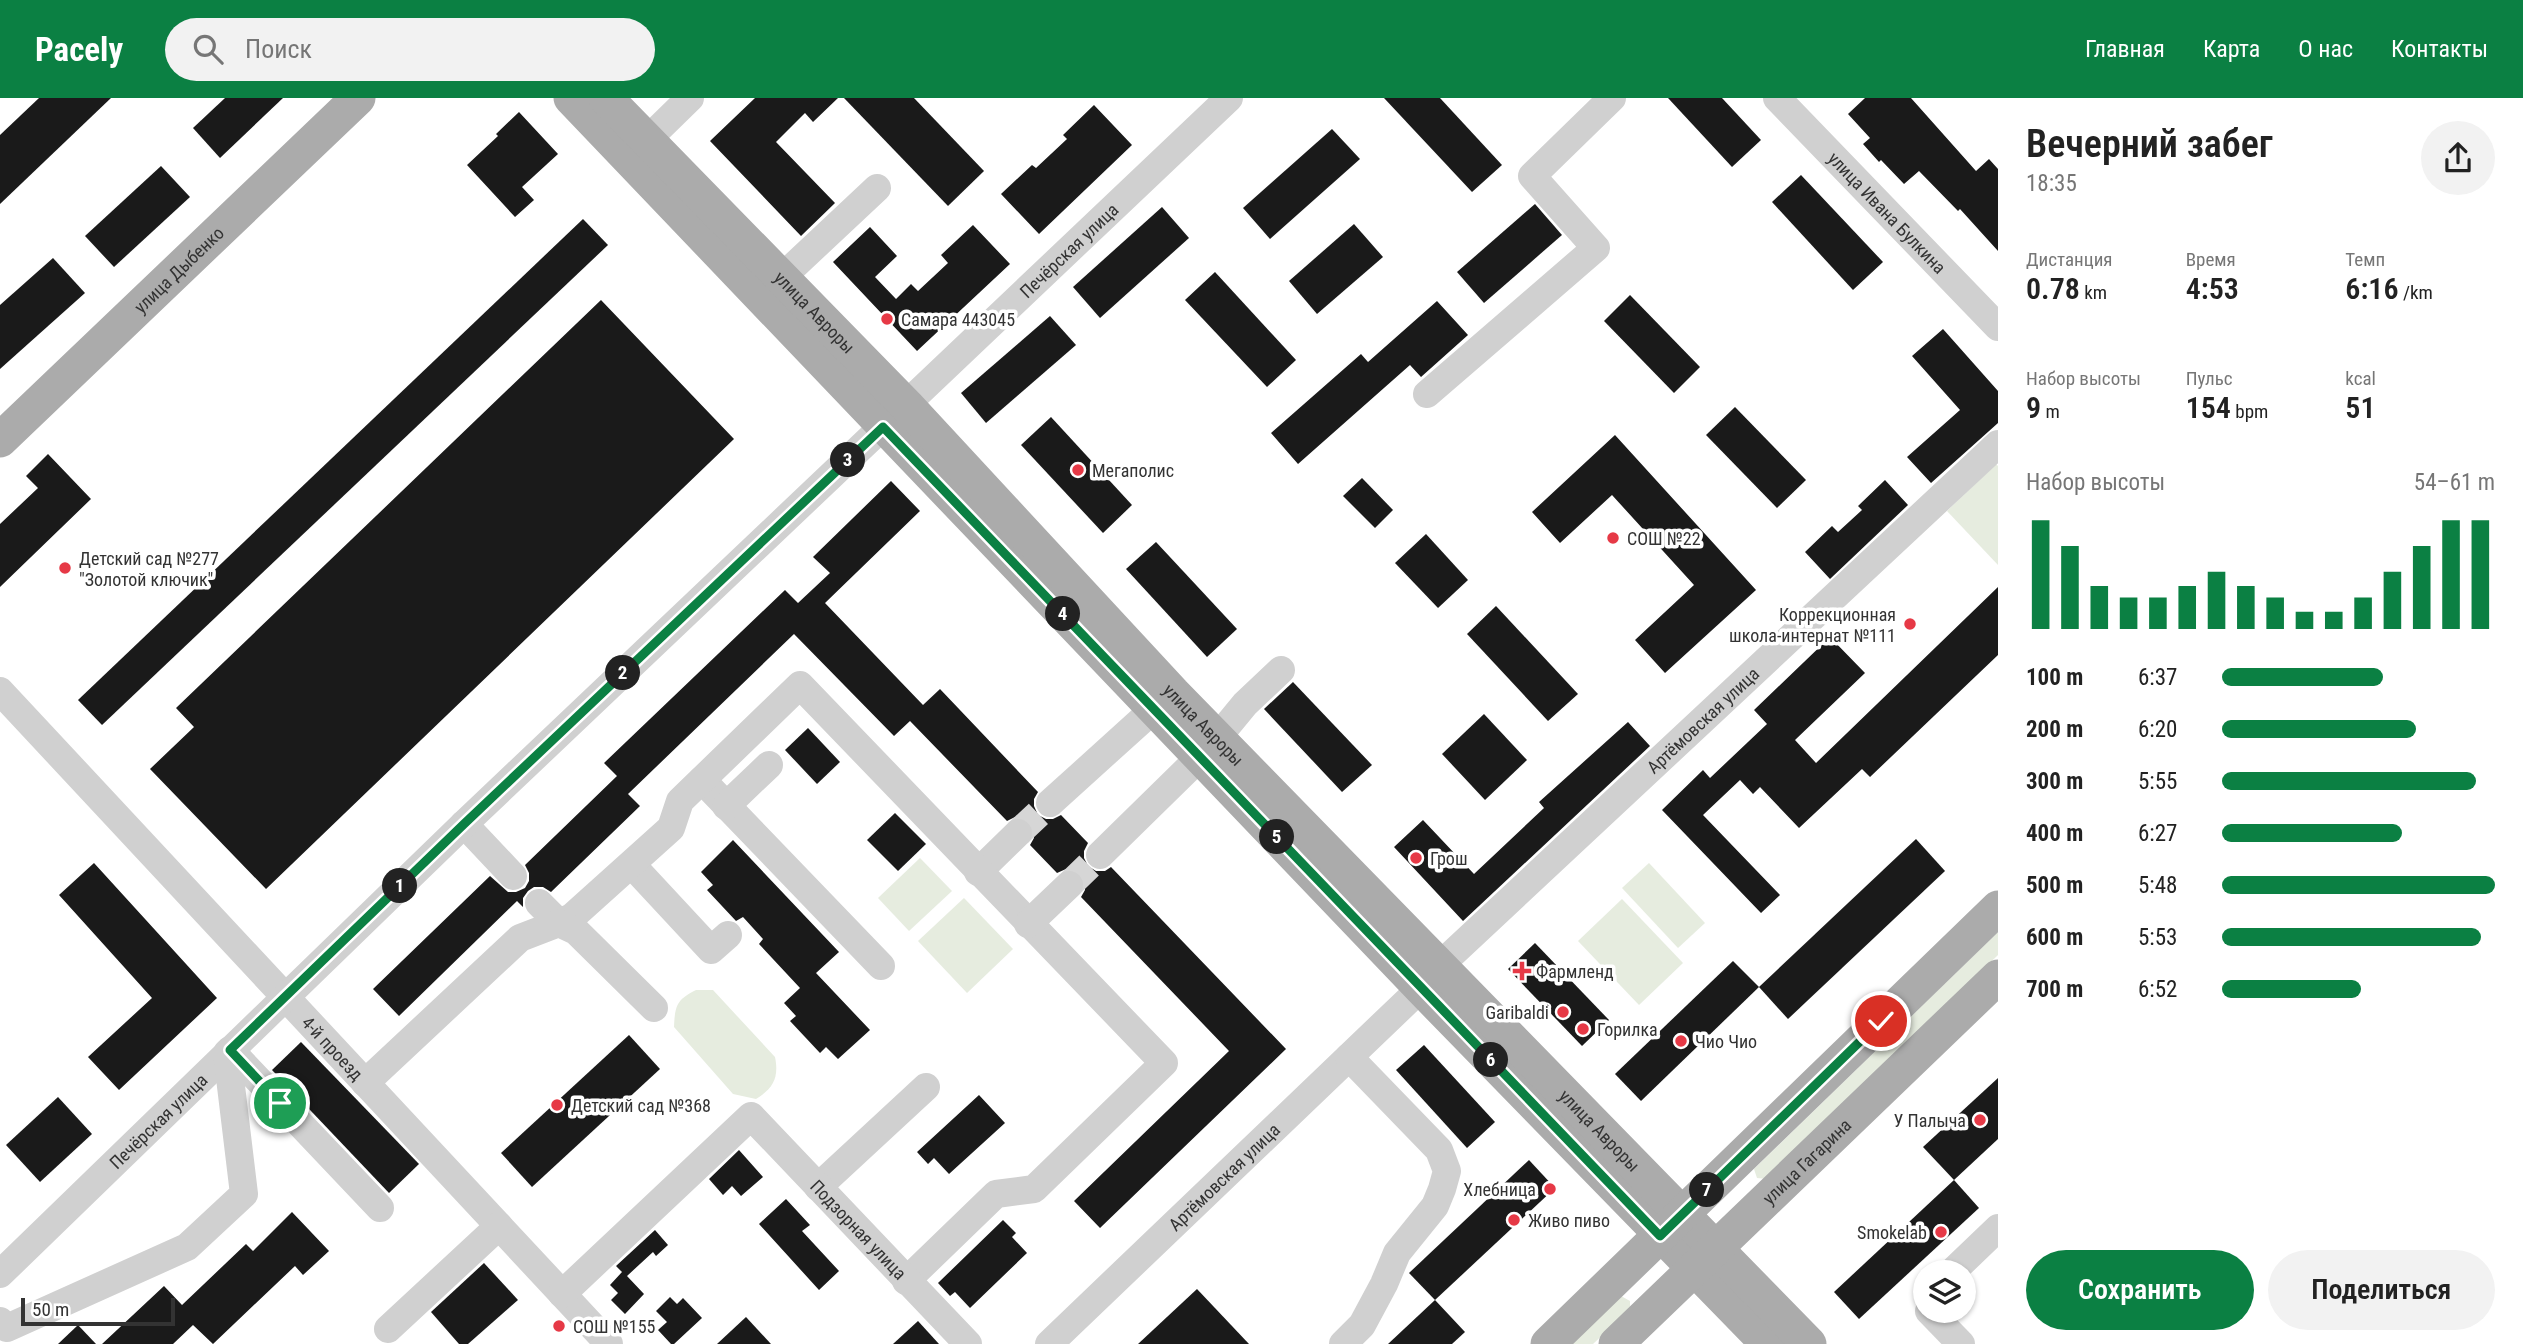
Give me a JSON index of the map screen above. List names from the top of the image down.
{
  "streets": {
    "main road": ["улица Дыбенко", "улица Авроры", "улица Гагарина"],
    "street": [
      "улица Ивана Булкина",
      "Печёрская улица",
      "Артёмовская улица",
      "4-й проезд",
      "Подзорная улица"
    ]
  },
  "crossings": [
    ["Печёрская улица", "улица Авроры"],
    ["Печёрская улица", "4-й проезд"],
    ["улица Авроры", "Артёмовская улица"],
    ["улица Авроры", "улица Гагарина"],
    ["4-й проезд", "Подзорная улица"]
  ],
  "places": {
    "other": [
      "Самара 443045",
      "Мегаполис",
      "СОШ №22",
      "Детский сад №277 \"Золотой ключик\"",
      "Коррекционная школа-интернат №111",
      "Грош",
      "Garibaldi",
      "Горилка",
      "Чио Чио",
      "Детский сад №368",
      "У Палыча",
      "Хлебница",
      "Живо пиво",
      "Smokelab",
      "СОШ №155"
    ],
    "health": ["Фармленд"]
  },
  "scale_bar": "50 m",
  "page": {
    "header": "Pacely",
    "search": "Поиск",
    "nav": [
      "Главная",
      "Карта",
      "О нас",
      "Контакты"
    ],
    "heading": ["Вечерний забег", "18:35"],
    "stats": [
      ["Дистанция", "0.78 km"],
      ["Время", "4:53"],
      ["Темп", "6:16 /km"],
      ["Набор высоты", "9 m"],
      ["Пульс", "154 bpm"],
      ["kcal", "51"]
    ],
    "pins": [
      "3",
      "4",
      "2",
      "5",
      "1",
      "6",
      "7"
    ],
    "chart": ["Набор высоты", "54–61 m"],
    "list": [
      {
        "name": "100 m",
        "note": "6:37"
      },
      {
        "name": "200 m",
        "note": "6:20"
      },
      {
        "name": "300 m",
        "note": "5:55"
      },
      {
        "name": "400 m",
        "note": "6:27"
      },
      {
        "name": "500 m",
        "note": "5:48"
      },
      {
        "name": "600 m",
        "note": "5:53"
      },
      {
        "name": "700 m",
        "note": "6:52"
      }
    ],
    "buttons": ["Сохранить", "Поделиться"],
    "scale": "50 m"
  }
}
